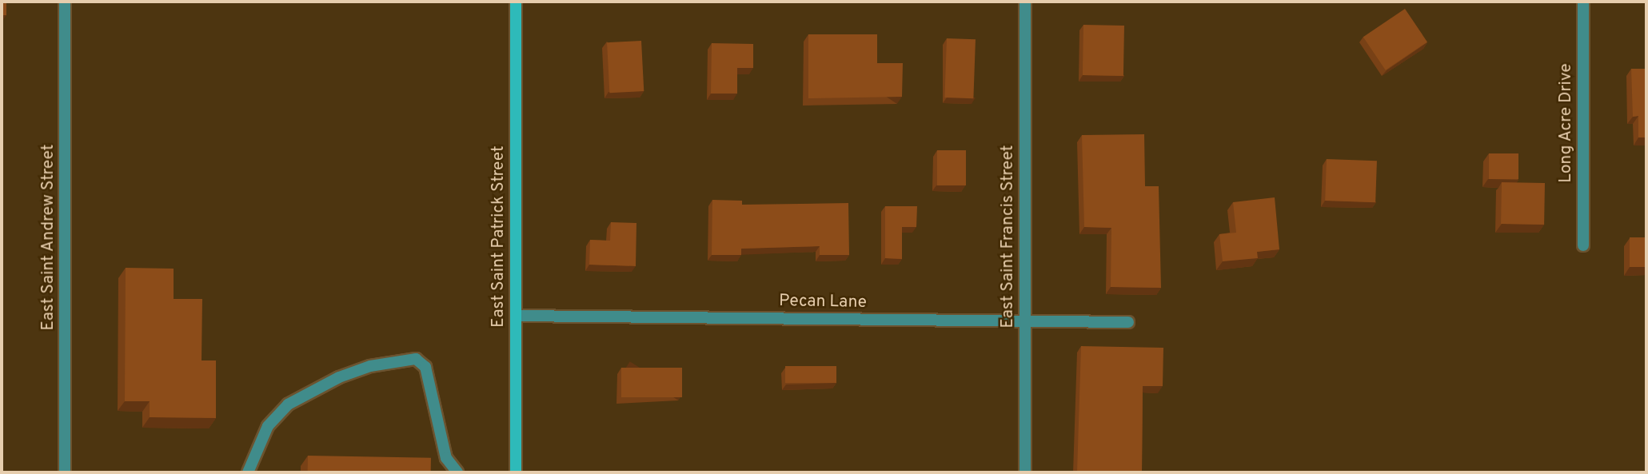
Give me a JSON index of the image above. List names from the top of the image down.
{
  "streets": {
    "main road": ["East Saint Patrick Street"],
    "street": [
      "Long Acre Drive",
      "East Saint Francis Street",
      "East Saint Andrew Street",
      "Pecan Lane"
    ]
  },
  "crossings": [
    ["East Saint Patrick Street", "Pecan Lane"],
    ["East Saint Francis Street", "Pecan Lane"]
  ]
}
